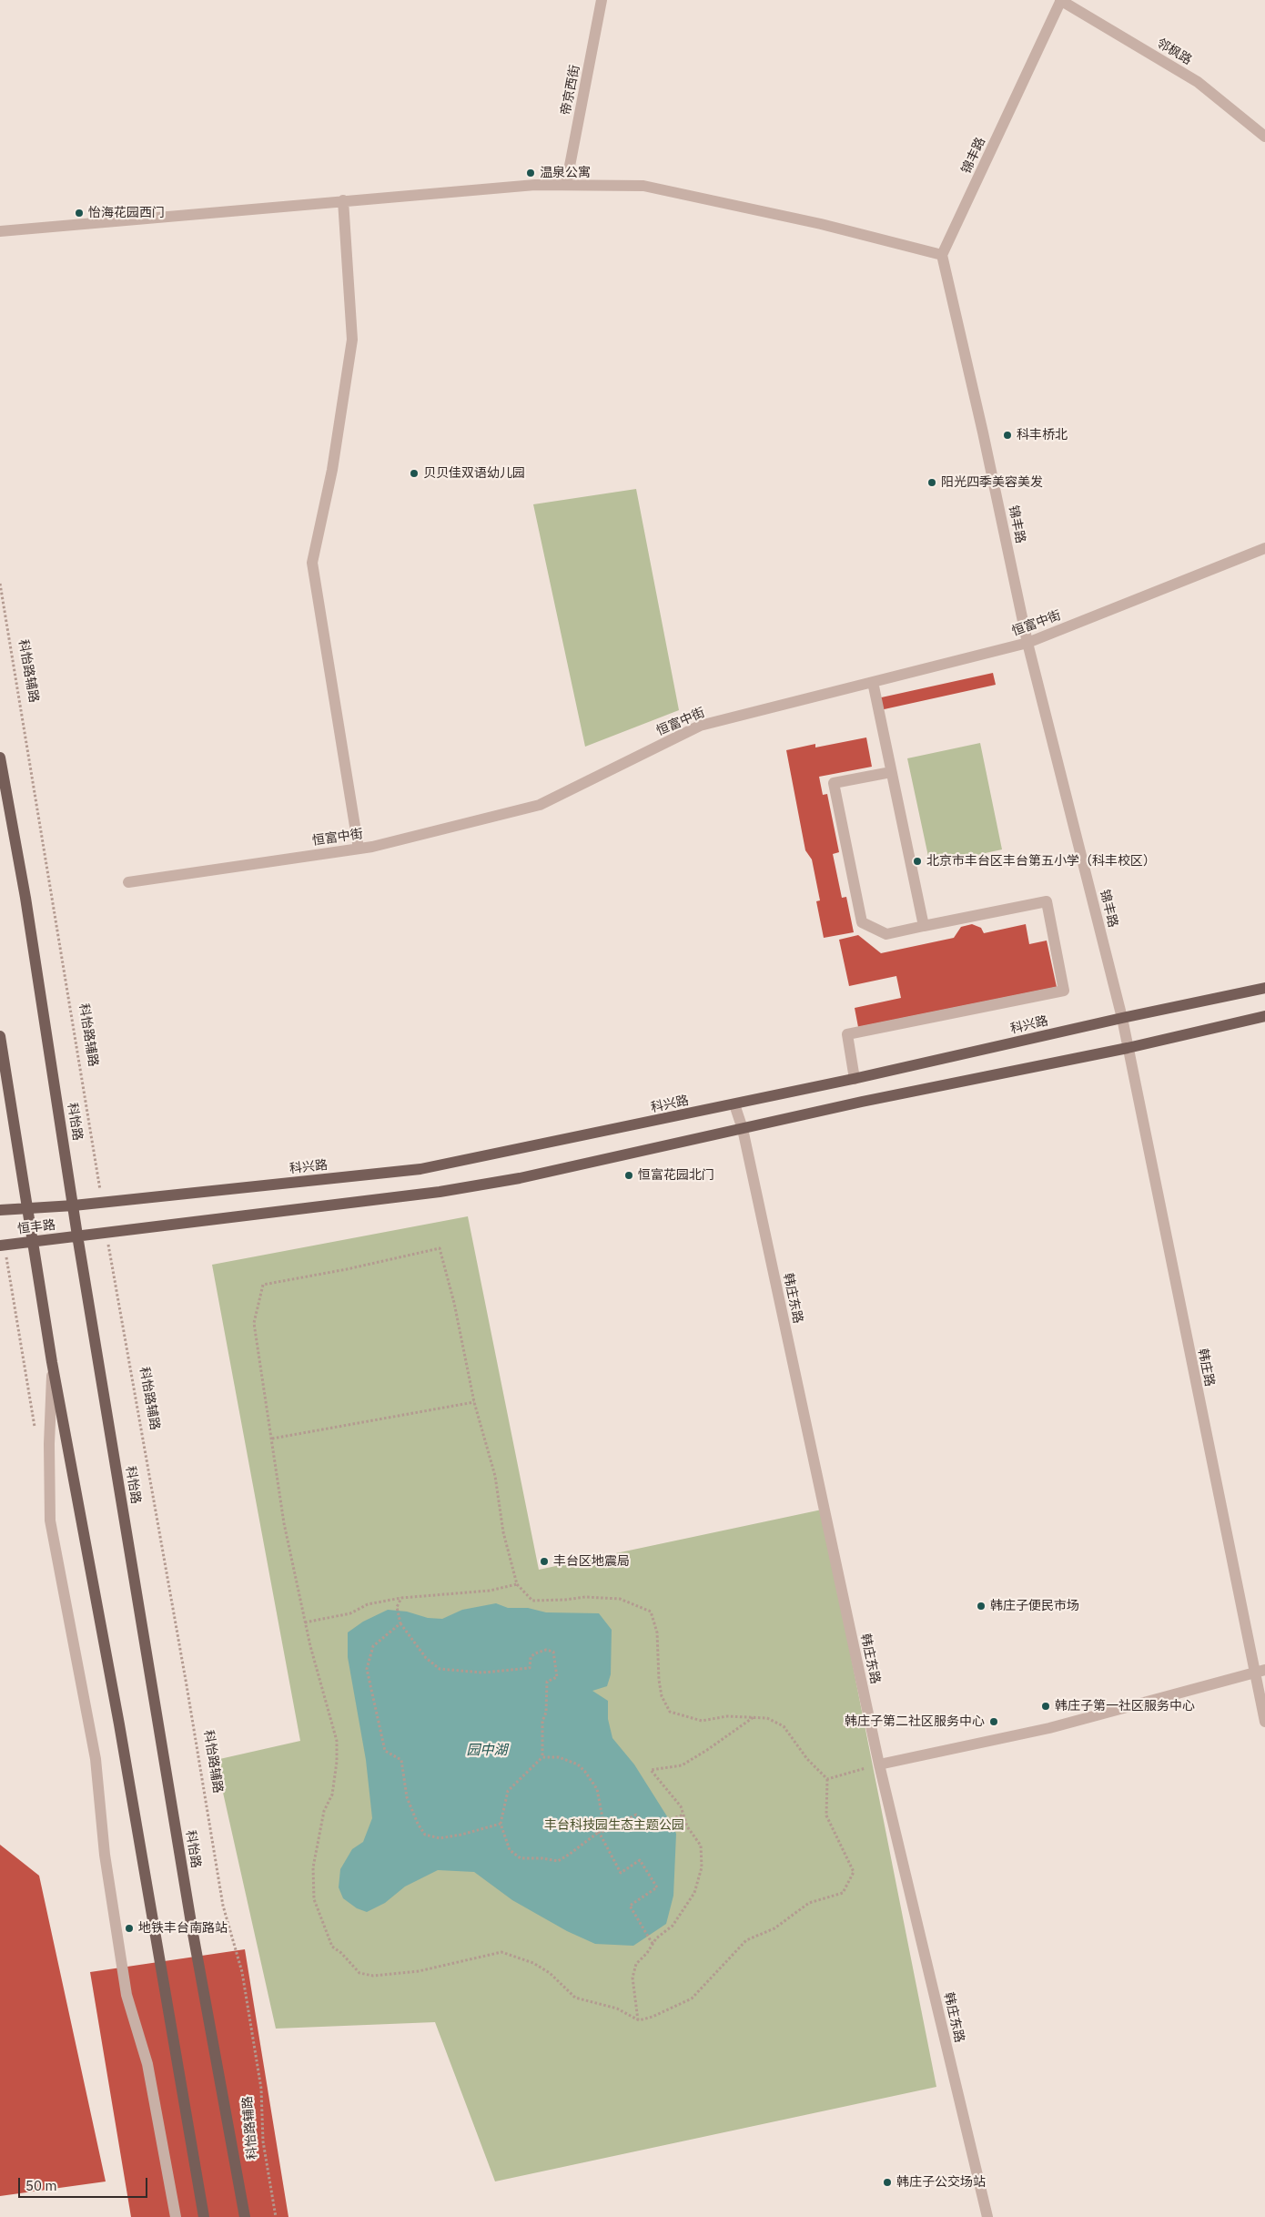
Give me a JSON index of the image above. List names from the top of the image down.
{
  "streets": {
    "main road": ["科兴路", "科怡路", "恒丰路"],
    "street": [
      "邻枫路",
      "帝京西街",
      "锦丰路",
      "恒富中街",
      "韩庄东路",
      "韩庄路"
    ],
    "path": ["科怡路辅路"]
  },
  "crossings": [
    ["邻枫路", "锦丰路"],
    ["锦丰路", "恒富中街"],
    ["锦丰路", "科兴路"],
    ["锦丰路", "韩庄路"],
    ["科怡路辅路", "科兴路"],
    ["科兴路", "科怡路"],
    ["科兴路", "恒丰路"],
    ["科兴路", "韩庄东路"],
    ["科兴路", "韩庄路"],
    ["科怡路", "恒丰路"]
  ],
  "water": ["园中湖"],
  "parks": ["丰台科技园生态主题公园"],
  "places": [
    "温泉公寓",
    "怡海花园西门",
    "科丰桥北",
    "贝贝佳双语幼儿园",
    "阳光四季美容美发",
    "北京市丰台区丰台第五小学（科丰校区）",
    "恒富花园北门",
    "丰台区地震局",
    "韩庄子便民市场",
    "韩庄子第一社区服务中心",
    "韩庄子第二社区服务中心",
    "地铁丰台南路站",
    "韩庄子公交场站"
  ],
  "scale_bar": "50 m"
}
